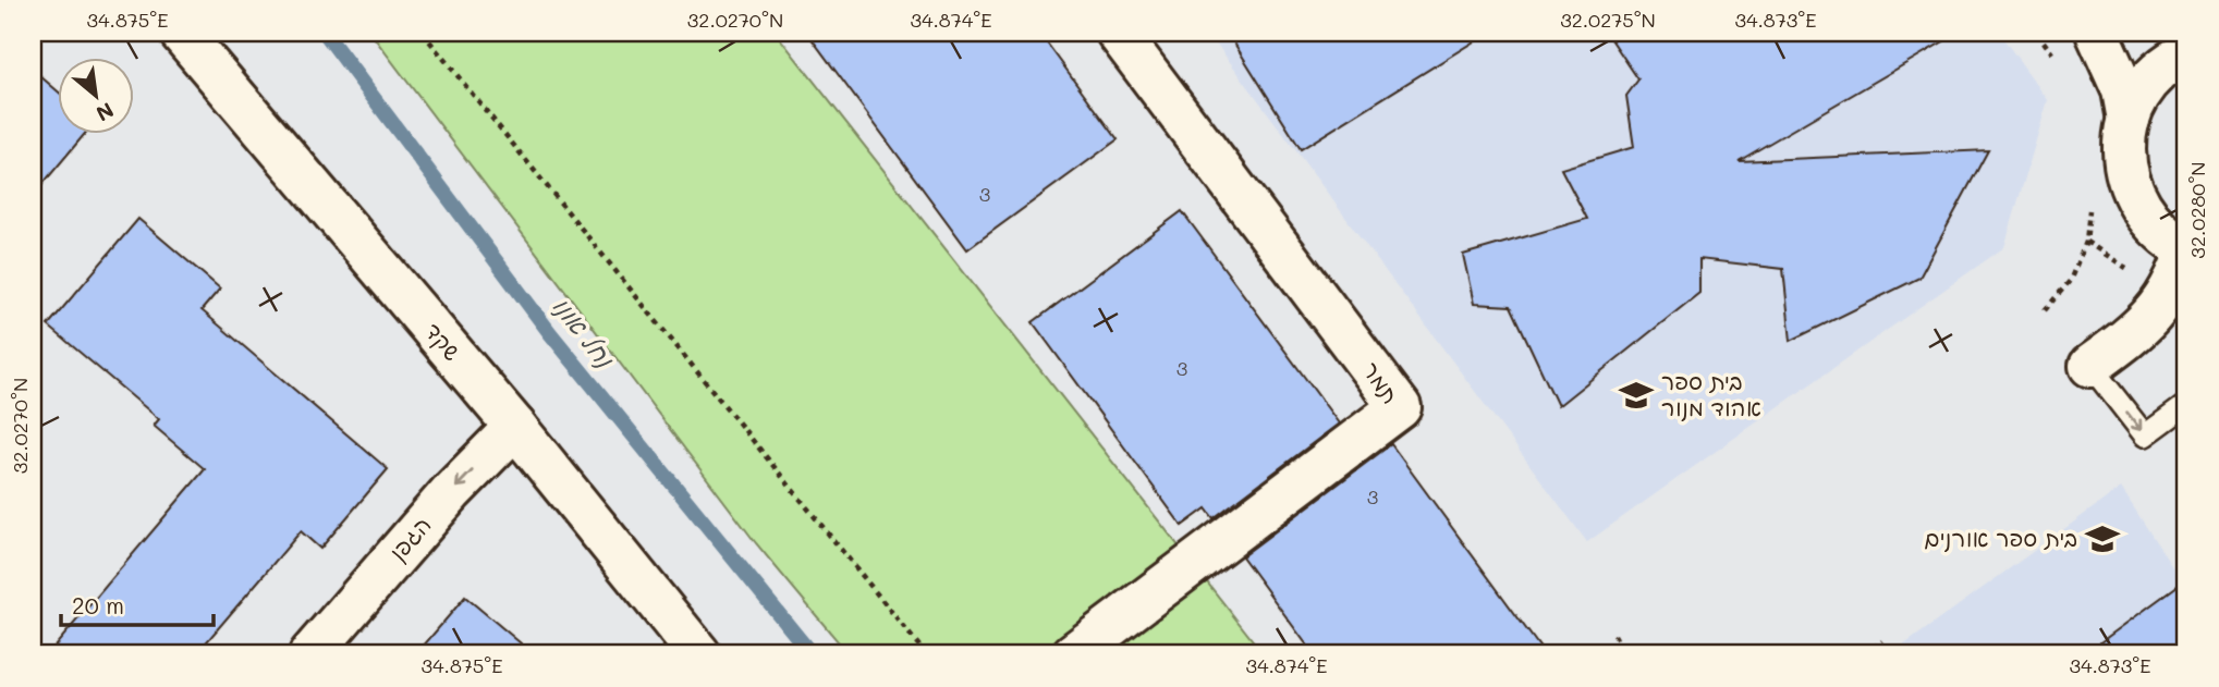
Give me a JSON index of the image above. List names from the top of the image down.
{
  "streets": {
    "street": ["שקד", "תמר", "הגפן"]
  },
  "crossings": [
    ["שקד", "הגפן"]
  ],
  "one_way": ["הגפן"],
  "water": ["נחל אונו"],
  "places": {
    "school or university": ["בית ספר אהוד מנור", "בית ספר אורנים"]
  },
  "house_numbers": ["3", "3", "3"],
  "scale_bar": "20 m",
  "north": "bottom right",
  "coordinates": [
    "34.875°E",
    "32.0270°N",
    "34.874°E",
    "32.0275°N",
    "34.873°E",
    "32.0280°N"
  ]
}
